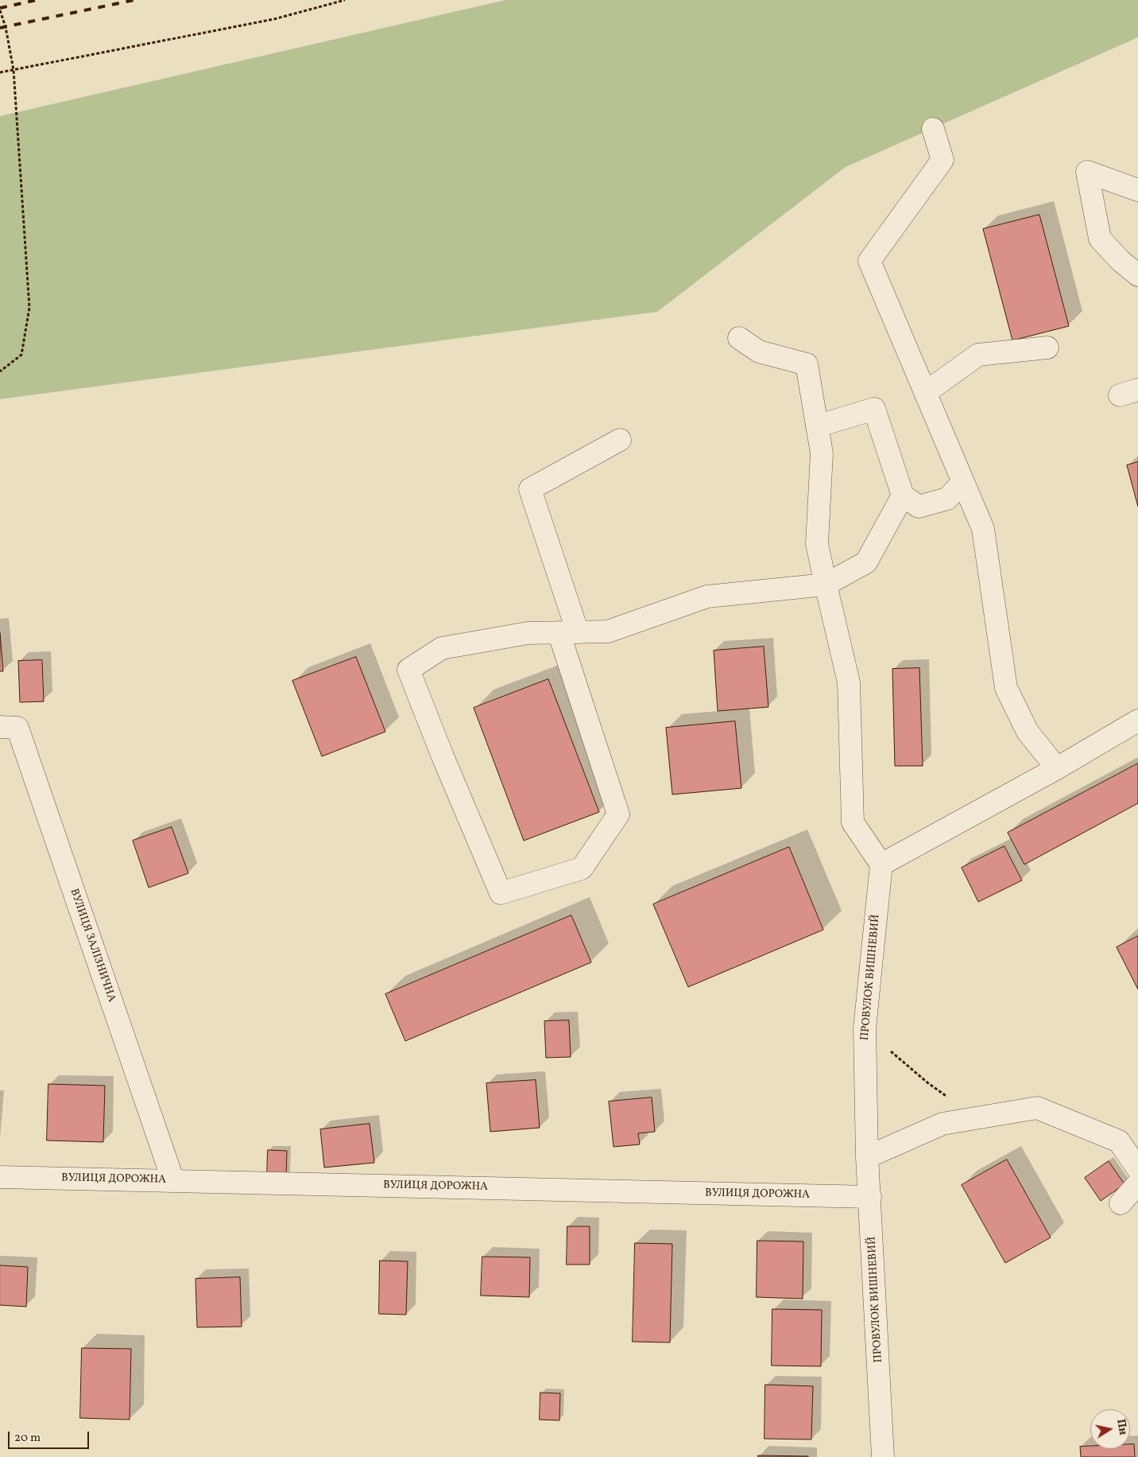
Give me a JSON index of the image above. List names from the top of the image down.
{
  "streets": {
    "street": ["ВУЛИЦЯ ЗАЛІЗНИЧНА", "ПРОВУЛОК ВИШНЕВИЙ", "ВУЛИЦЯ ДОРОЖНА"]
  },
  "crossings": [
    ["ВУЛИЦЯ ЗАЛІЗНИЧНА", "ВУЛИЦЯ ДОРОЖНА"],
    ["ПРОВУЛОК ВИШНЕВИЙ", "ВУЛИЦЯ ДОРОЖНА"]
  ],
  "scale_bar": "20 m",
  "north": "right"
}
